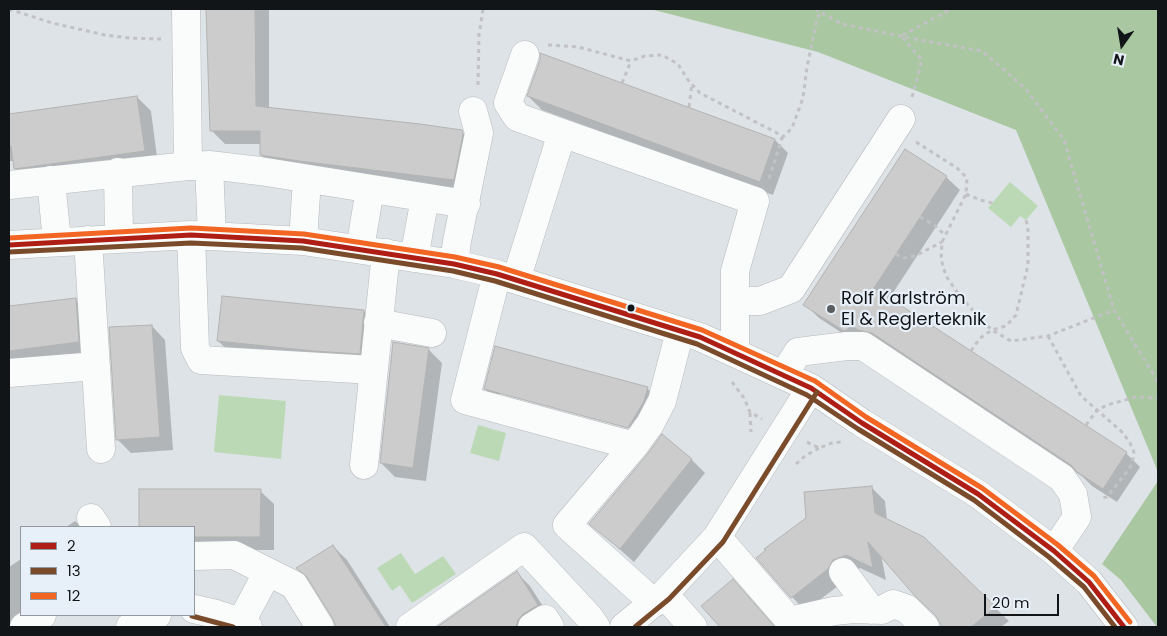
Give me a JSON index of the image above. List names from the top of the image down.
{
  "places": ["Rolf Karlström El & Reglerteknik"],
  "lines": ["transit line 12", "transit line 2", "transit line 13"],
  "legend": ["2", "13", "12"],
  "scale_bar": "20 m",
  "north": "bottom"
}
